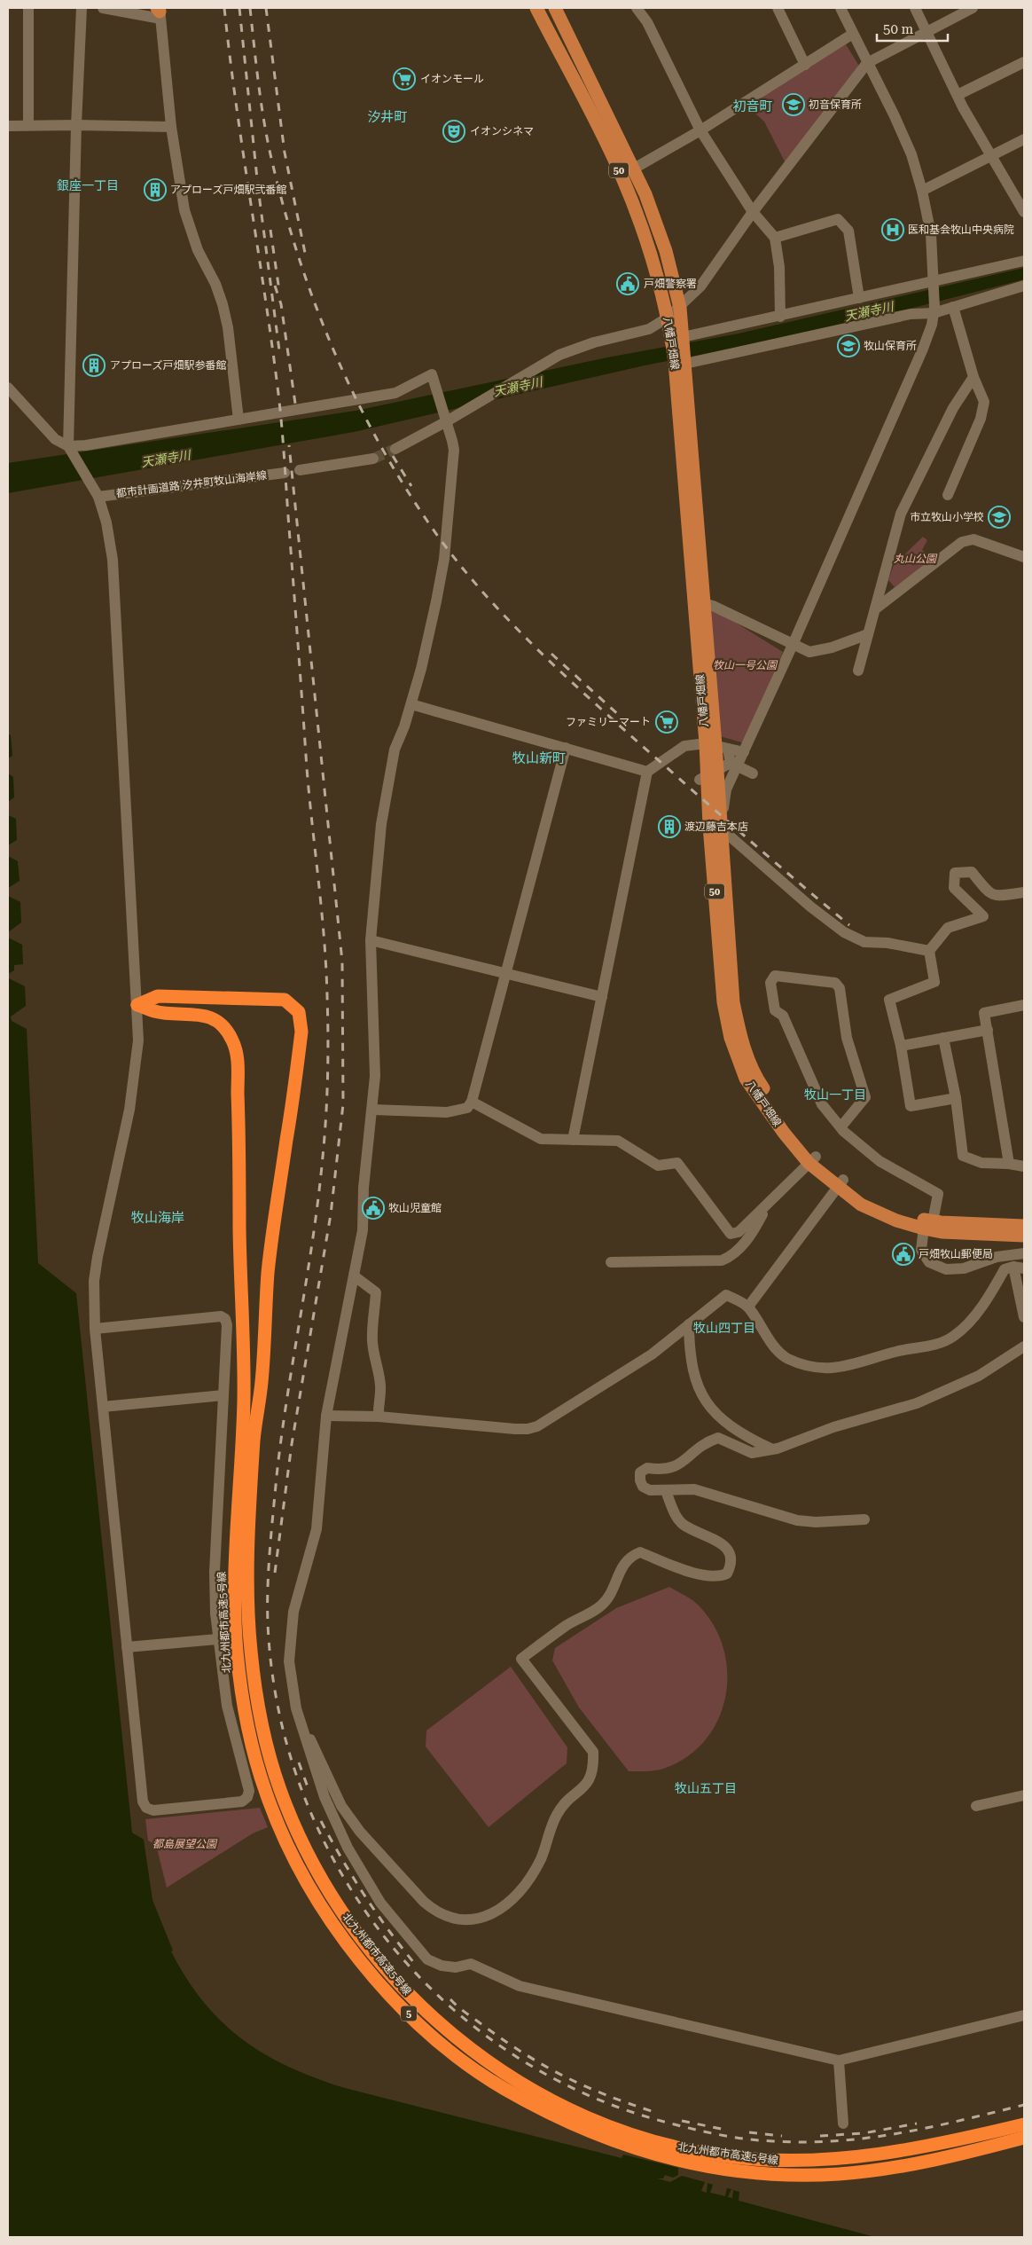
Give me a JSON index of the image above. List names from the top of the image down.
{
  "streets": {
    "highway": ["北九州都市高速5号線", "5"],
    "main road": ["50", "八幡戸畑線"],
    "street": ["都市計画道路 汐井町牧山海岸線"]
  },
  "districts": [
    "初音町",
    "汐井町",
    "銀座一丁目",
    "牧山新町",
    "牧山一丁目",
    "牧山海岸",
    "牧山四丁目",
    "牧山五丁目"
  ],
  "water": ["天瀬寺川"],
  "parks": ["丸山公園", "牧山一号公園", "都島展望公園"],
  "places": {
    "supermarket": ["イオンモール", "ファミリーマート"],
    "school or university": ["初音保育所", "牧山保育所", "市立牧山小学校"],
    "theatre": ["イオンシネマ"],
    "building": ["アプローズ戸畑駅弐番館", "アプローズ戸畑駅参番館", "渡辺藤吉本店"],
    "hospital": ["医和基会牧山中央病院"],
    "public building": ["戸畑警察署", "牧山児童館", "戸畑牧山郵便局"]
  },
  "scale_bar": "50 m"
}
